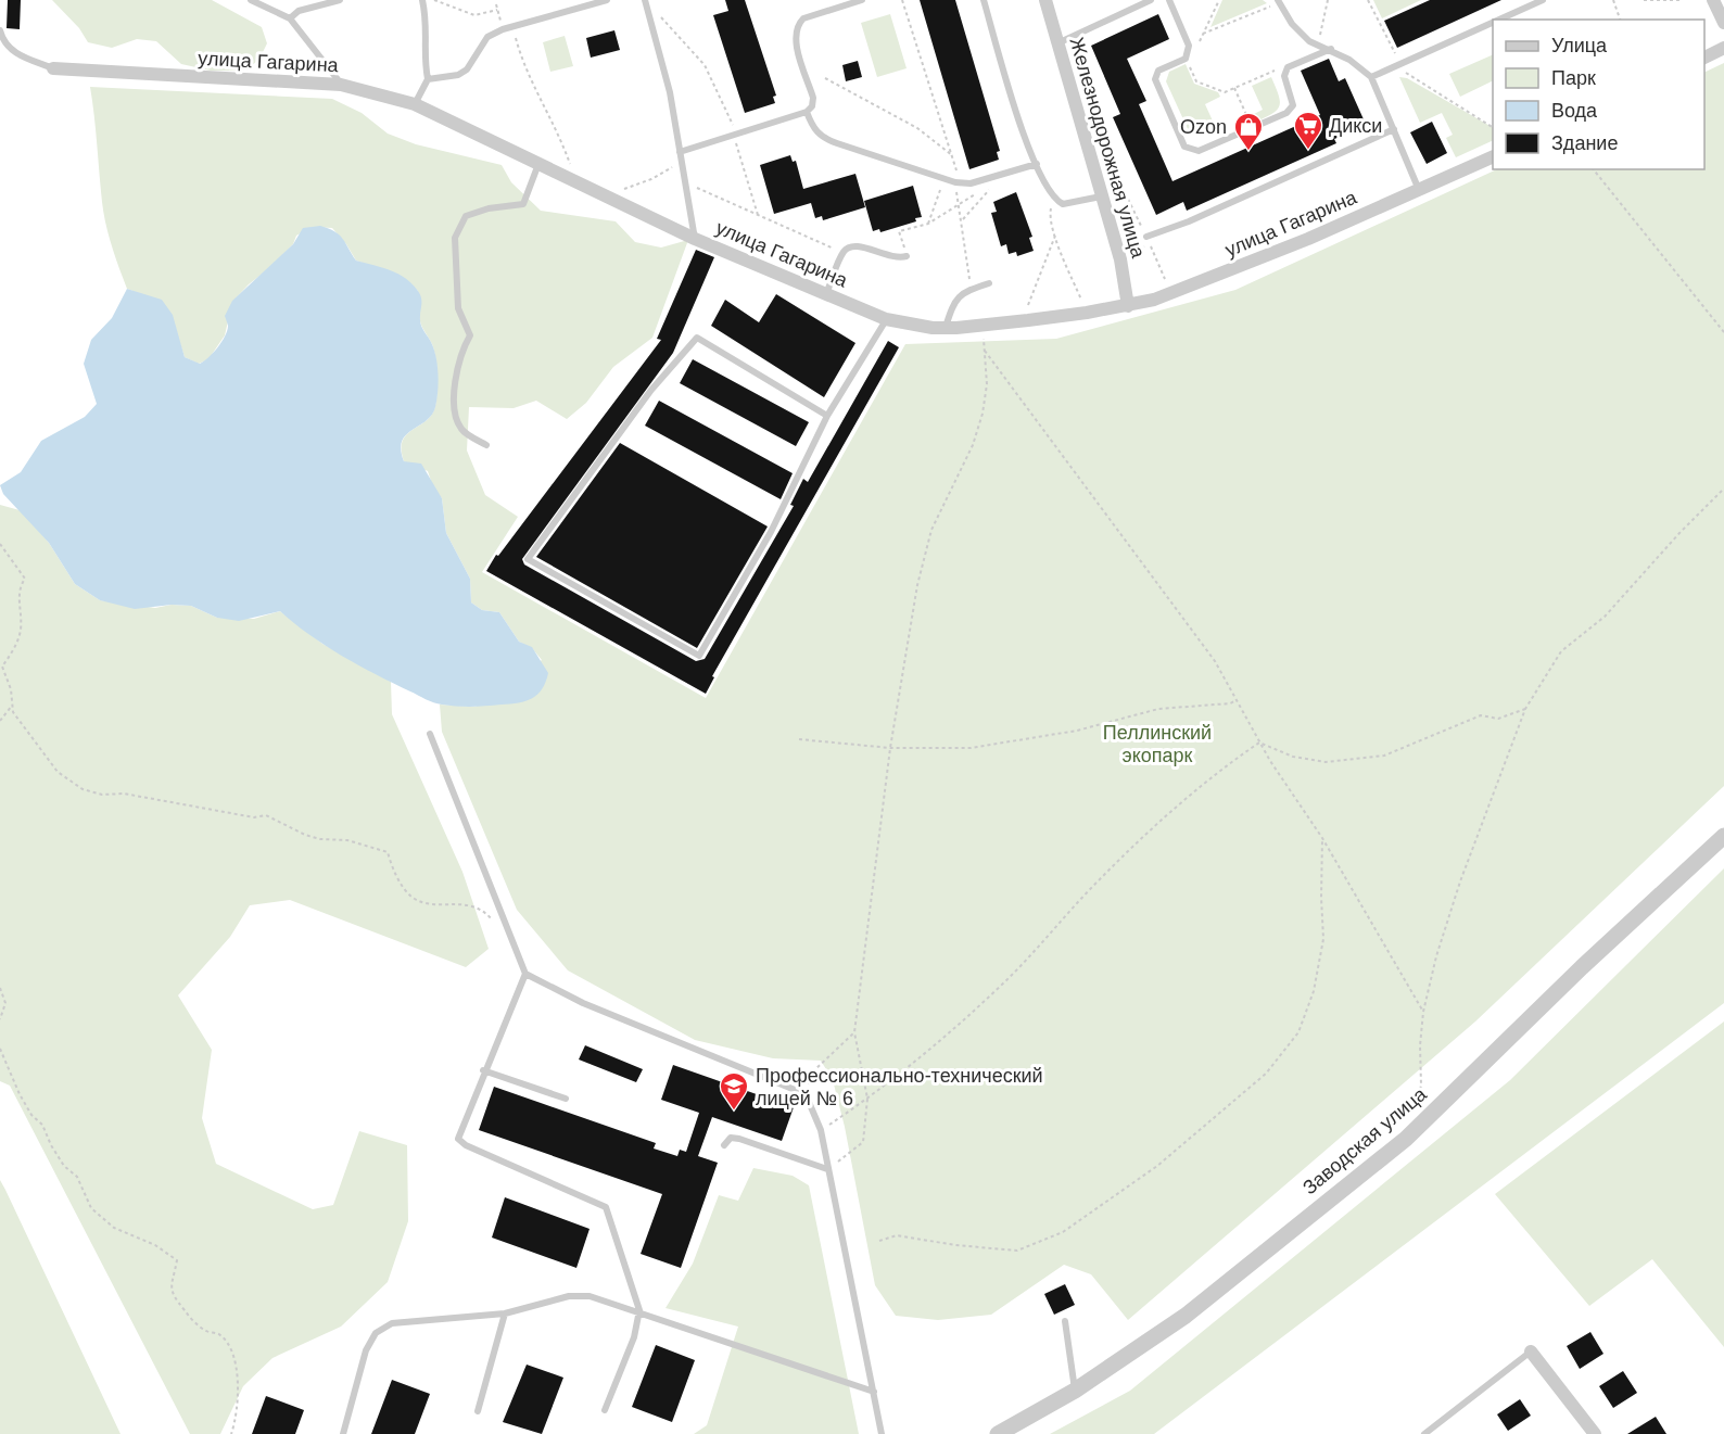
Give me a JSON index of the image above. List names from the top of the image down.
{
  "streets": {
    "street": ["улица Гагарина", "Железнодорожная улица", "Заводская улица"]
  },
  "crossings": [
    ["улица Гагарина", "Железнодорожная улица"]
  ],
  "parks": ["Пеллинский экопарк"],
  "places": {
    "supermarket": ["Дикси"],
    "shop": ["Ozon"],
    "school or university": ["Профессионально-технический лицей № 6"]
  },
  "legend": [
    "Улица",
    "Парк",
    "Вода",
    "Здание"
  ]
}
